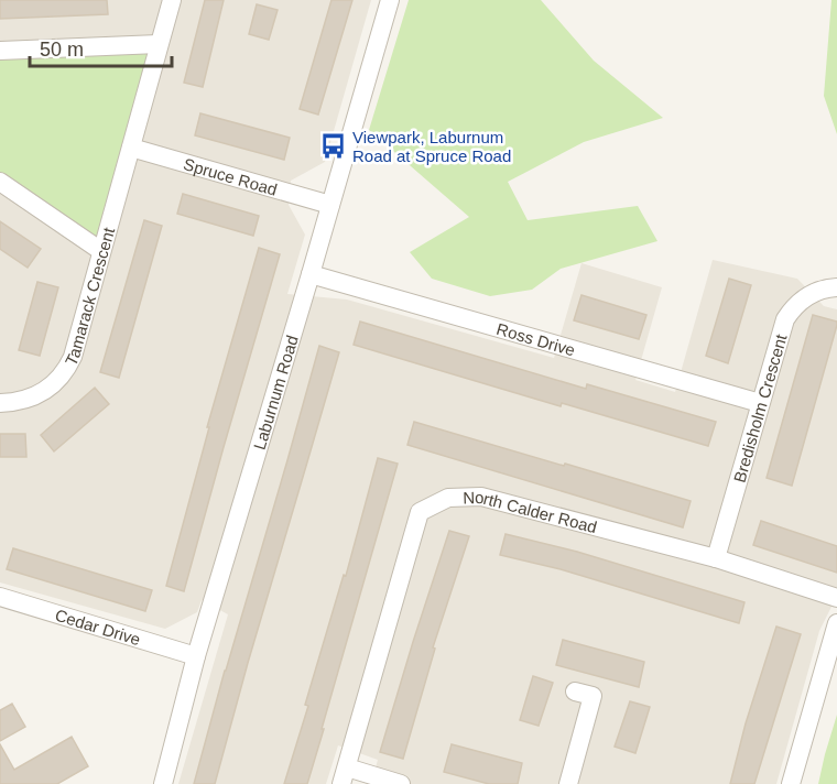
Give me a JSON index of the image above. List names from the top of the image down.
{
  "streets": {
    "street": [
      "Spruce Road",
      "Tamarack Crescent",
      "Ross Drive",
      "Laburnum Road",
      "Bredisholm Crescent",
      "North Calder Road",
      "Cedar Drive"
    ]
  },
  "crossings": [
    ["Spruce Road", "Tamarack Crescent"],
    ["Spruce Road", "Laburnum Road"],
    ["Ross Drive", "Laburnum Road"],
    ["Ross Drive", "Bredisholm Crescent"],
    ["Laburnum Road", "Cedar Drive"],
    ["Bredisholm Crescent", "North Calder Road"]
  ],
  "places": {
    "bus stop": ["Viewpark, Laburnum Road at Spruce Road"]
  },
  "scale_bar": "50 m"
}
